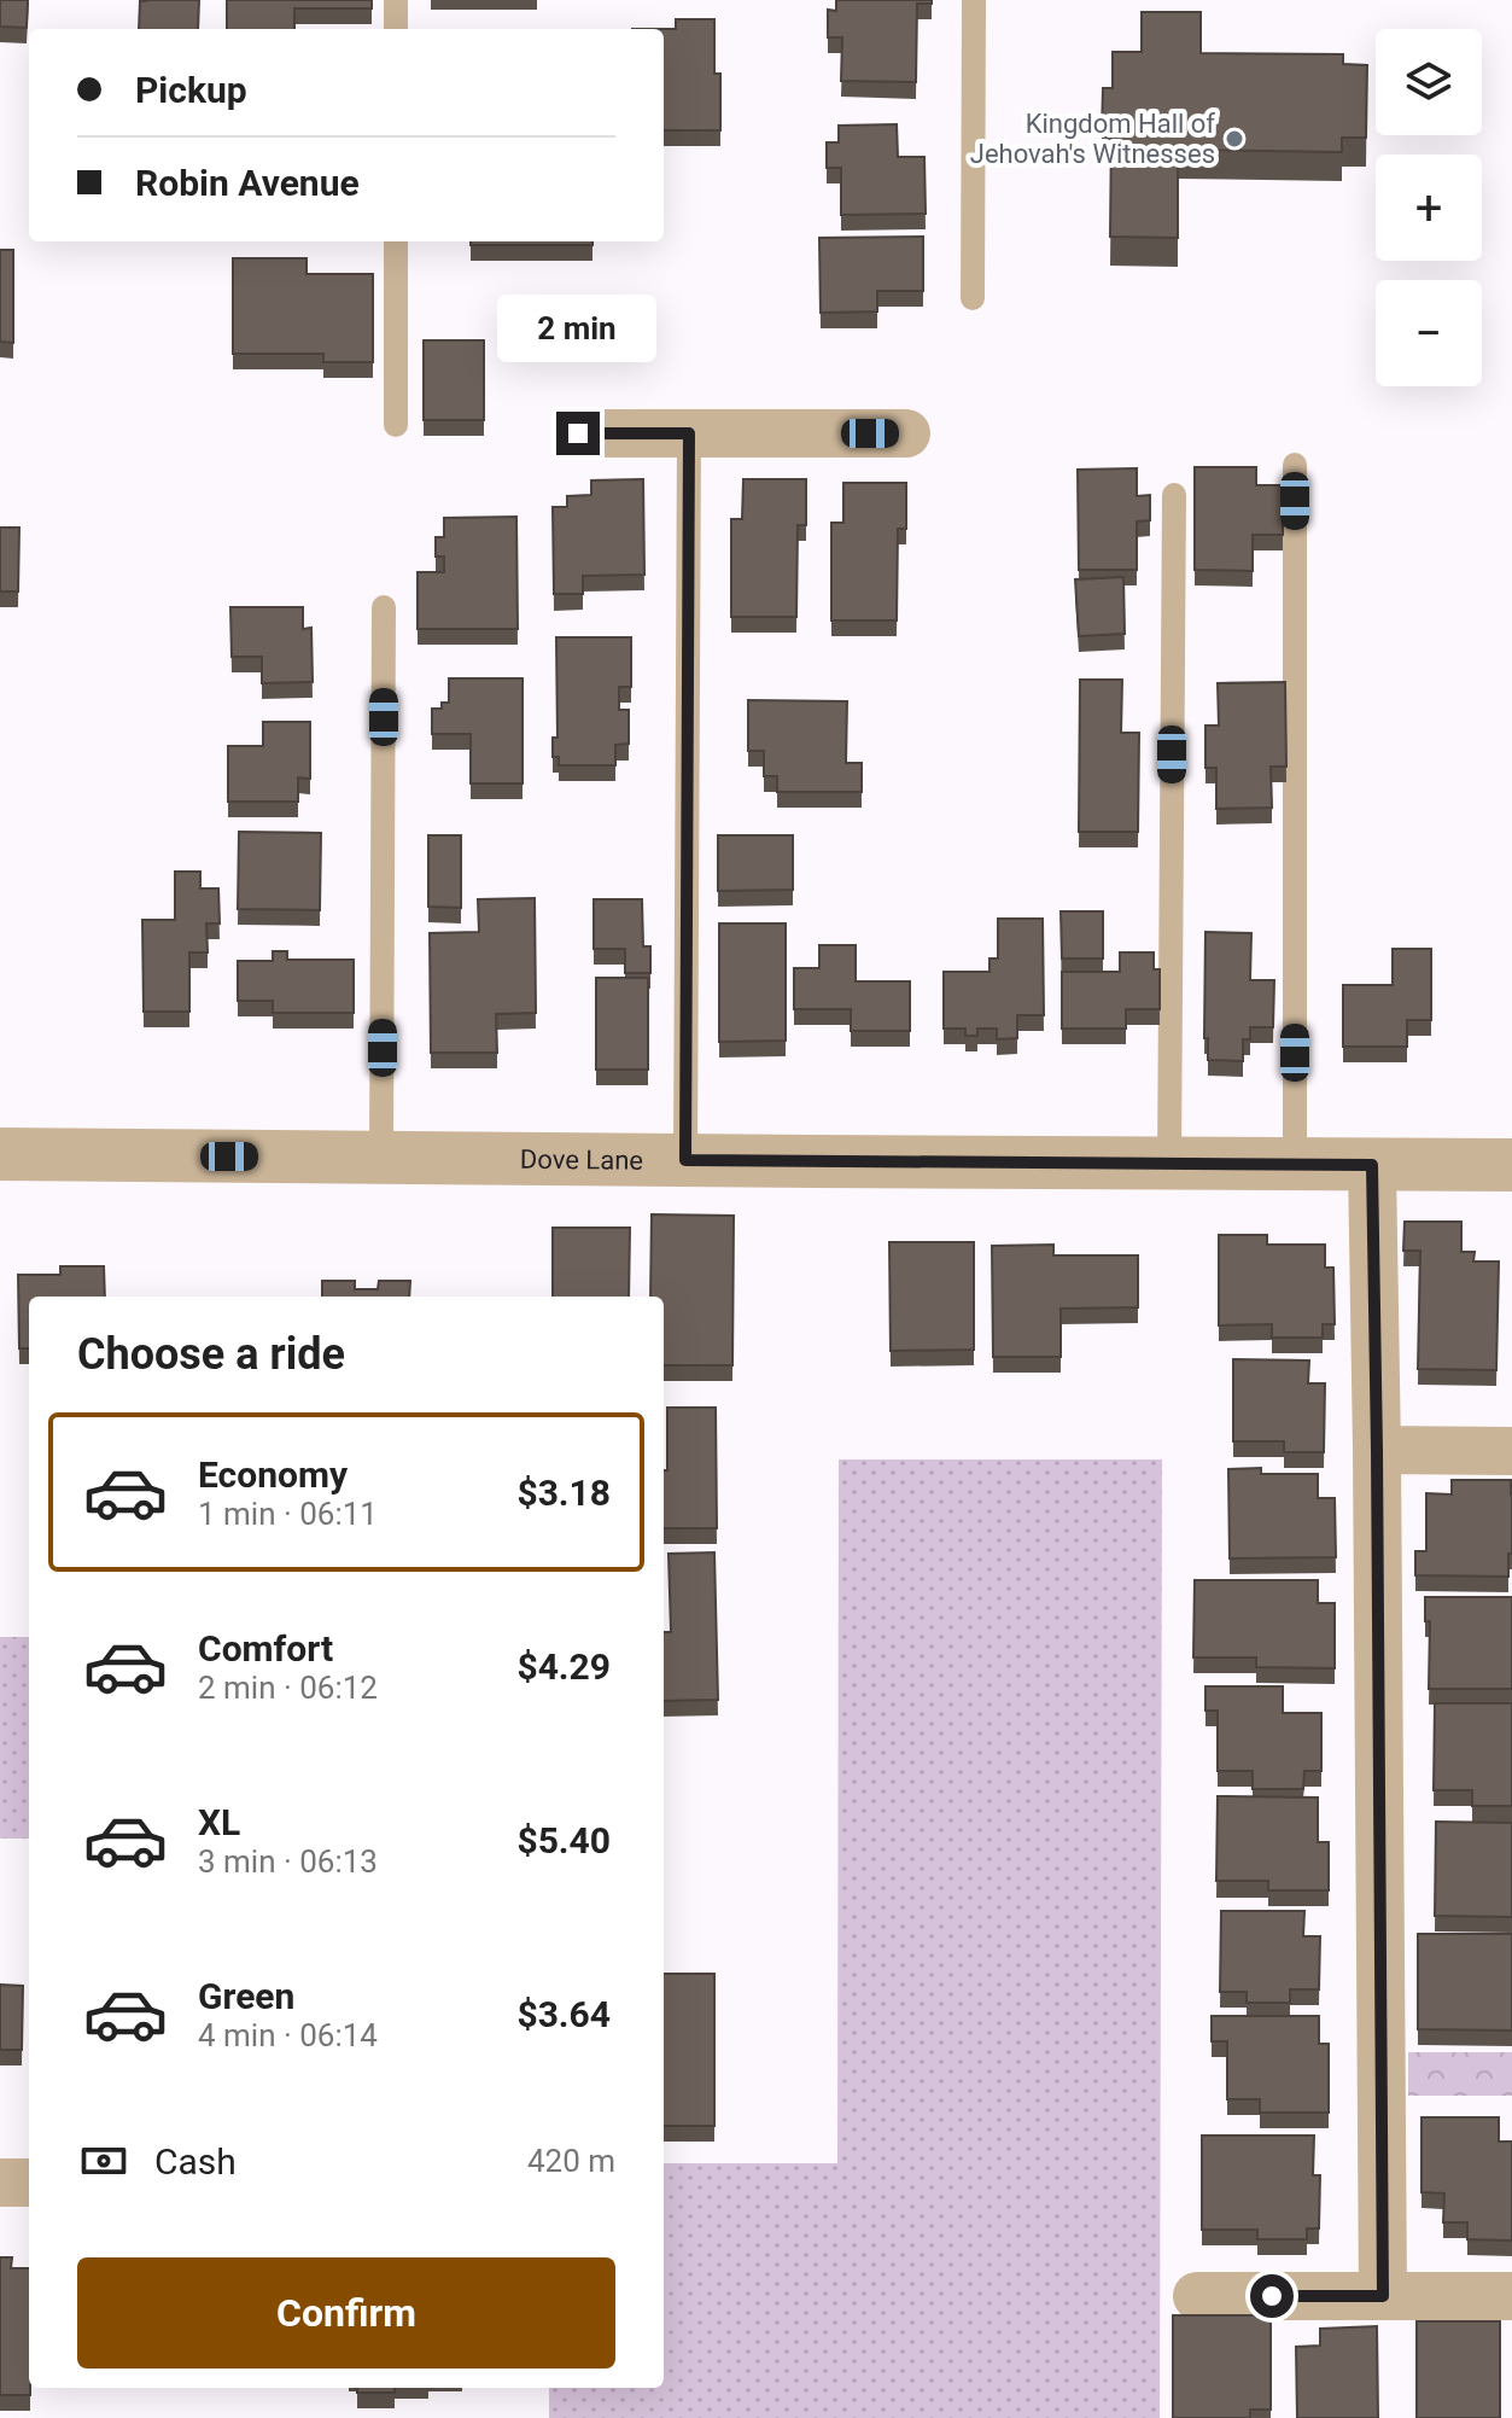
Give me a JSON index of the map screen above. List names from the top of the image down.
{
  "streets": {
    "street": ["Dove Lane"]
  },
  "places": ["Kingdom Hall of Jehovah's Witnesses"],
  "page": {
    "map_buttons": ["+", "−"],
    "banner": ["Pickup", "Robin Avenue"],
    "bubble": "2 min",
    "heading": "Choose a ride",
    "list": [
      {
        "name": "Economy",
        "note": "1 min · 06:11",
        "value": "$3.18"
      },
      {
        "name": "Comfort",
        "note": "2 min · 06:12",
        "value": "$4.29"
      },
      {
        "name": "XL",
        "note": "3 min · 06:13",
        "value": "$5.40"
      },
      {
        "name": "Green",
        "note": "4 min · 06:14",
        "value": "$3.64"
      }
    ],
    "pay": ["Cash", "420 m"],
    "buttons": "Confirm"
  }
}
